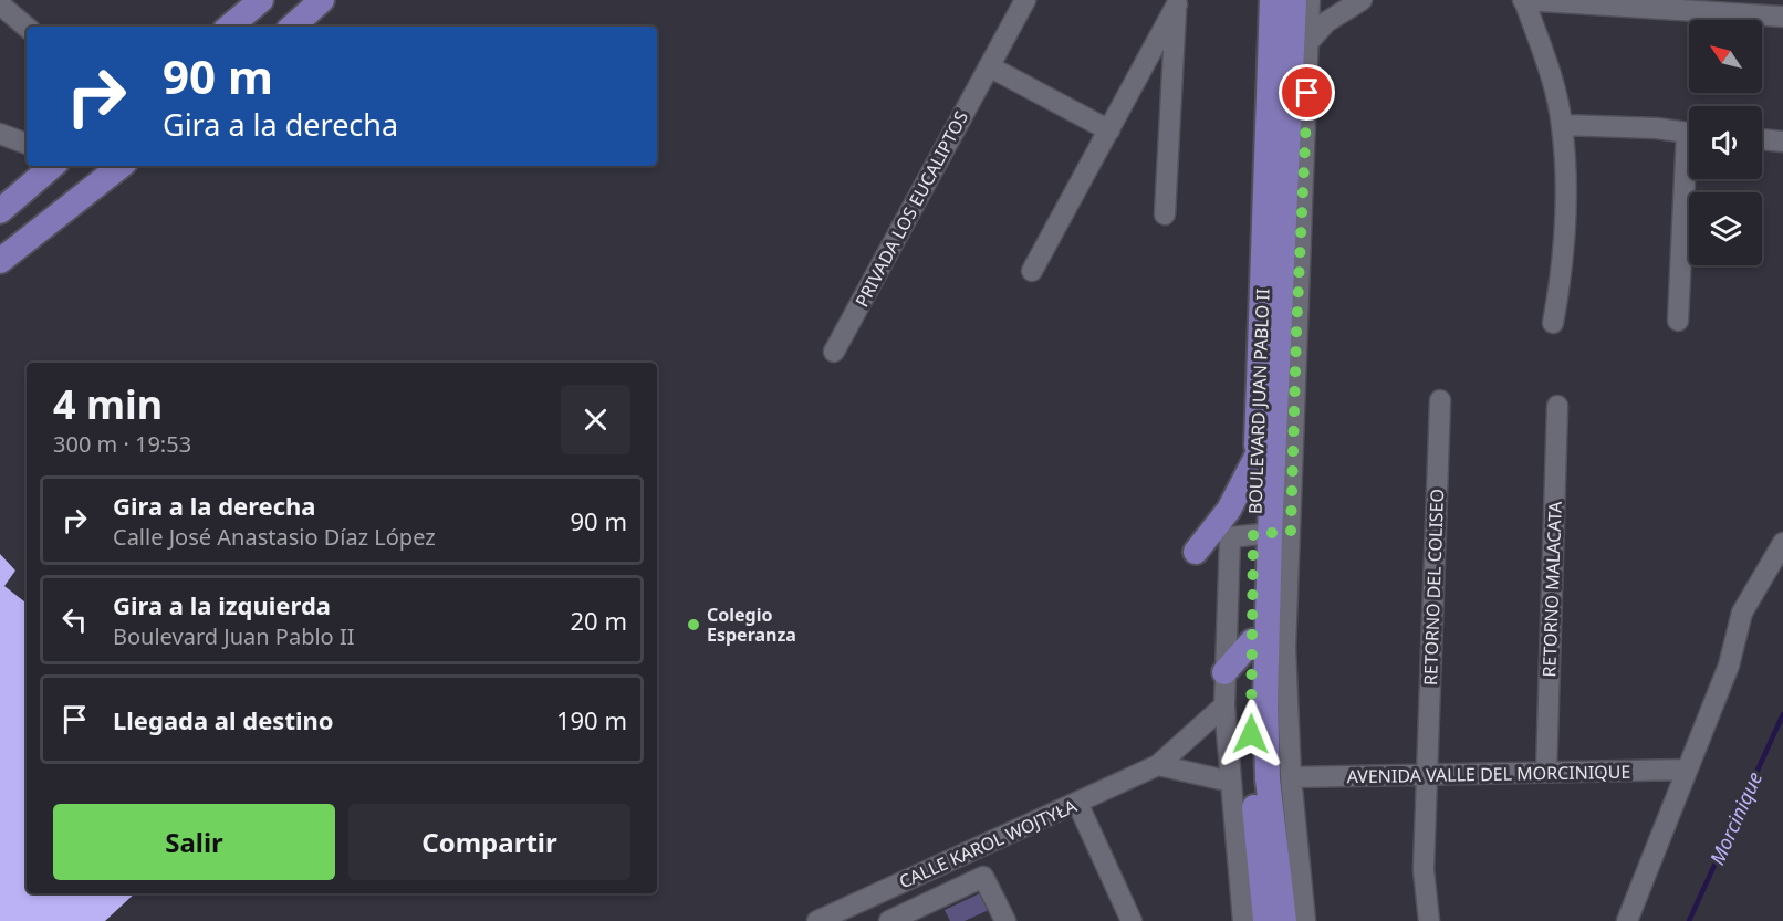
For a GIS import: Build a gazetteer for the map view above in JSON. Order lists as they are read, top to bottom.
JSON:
{
  "streets": {
    "main road": ["BOULEVARD JUAN PABLO II"],
    "street": [
      "PRIVADA LOS EUCALIPTOS",
      "RETORNO DEL COLISEO",
      "RETORNO MALACATA",
      "AVENIDA VALLE DEL MORCINIQUE",
      "CALLE KAROL WOJTYŁA"
    ]
  },
  "crossings": [
    ["BOULEVARD JUAN PABLO II", "AVENIDA VALLE DEL MORCINIQUE"],
    ["RETORNO DEL COLISEO", "AVENIDA VALLE DEL MORCINIQUE"],
    ["RETORNO MALACATA", "AVENIDA VALLE DEL MORCINIQUE"]
  ],
  "water": ["Morcinique"],
  "places": ["Colegio Esperanza"],
  "north": "top left",
  "page": {
    "turn": ["90 m", "Gira a la derecha"],
    "heading": ["4 min", "300 m · 19:53"],
    "list": [
      {
        "name": "Gira a la derecha",
        "note": "Calle José Anastasio Díaz López",
        "value": "90 m"
      },
      {
        "name": "Gira a la izquierda",
        "note": "Boulevard Juan Pablo II",
        "value": "20 m"
      },
      {
        "name": "Llegada al destino",
        "value": "190 m"
      }
    ],
    "buttons": ["Salir", "Compartir"]
  }
}
